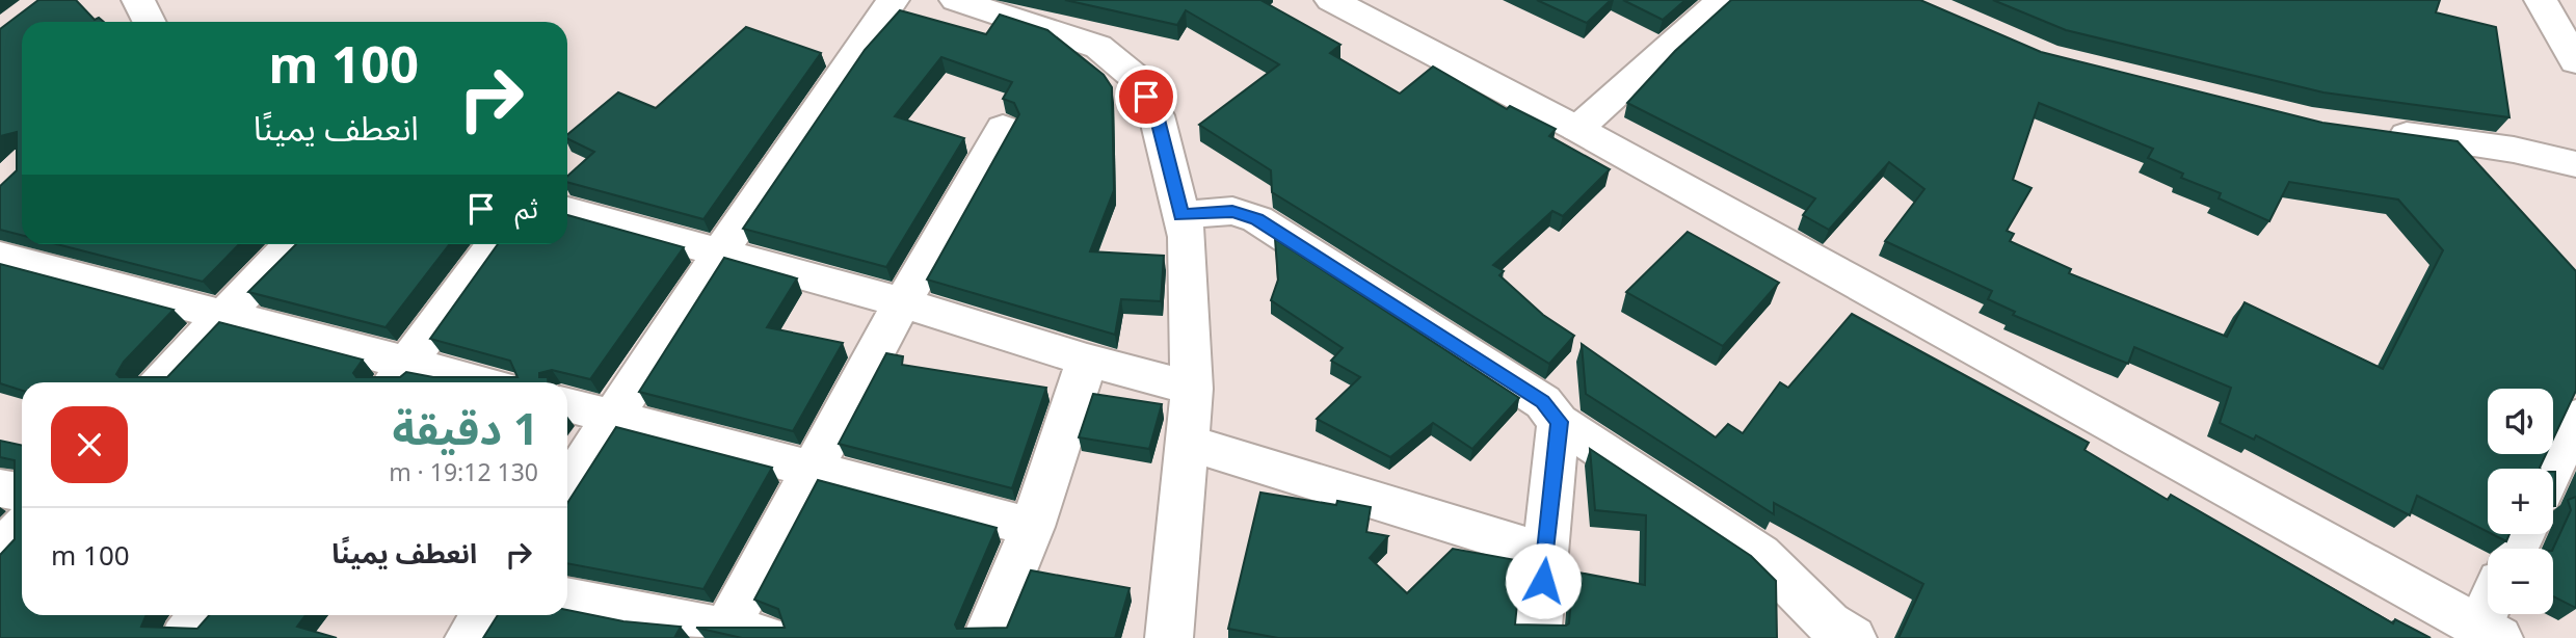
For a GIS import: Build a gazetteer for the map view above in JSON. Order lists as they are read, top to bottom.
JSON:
{
  "page": {
    "turn": ["100 m", "انعطف يمينًا"],
    "then": "ثم",
    "heading": ["1 دقيقة", "130 m · 19:12"],
    "map_buttons": ["+", "−"],
    "list": [
      {
        "name": "انعطف يمينًا",
        "value": "100 m"
      }
    ]
  }
}
